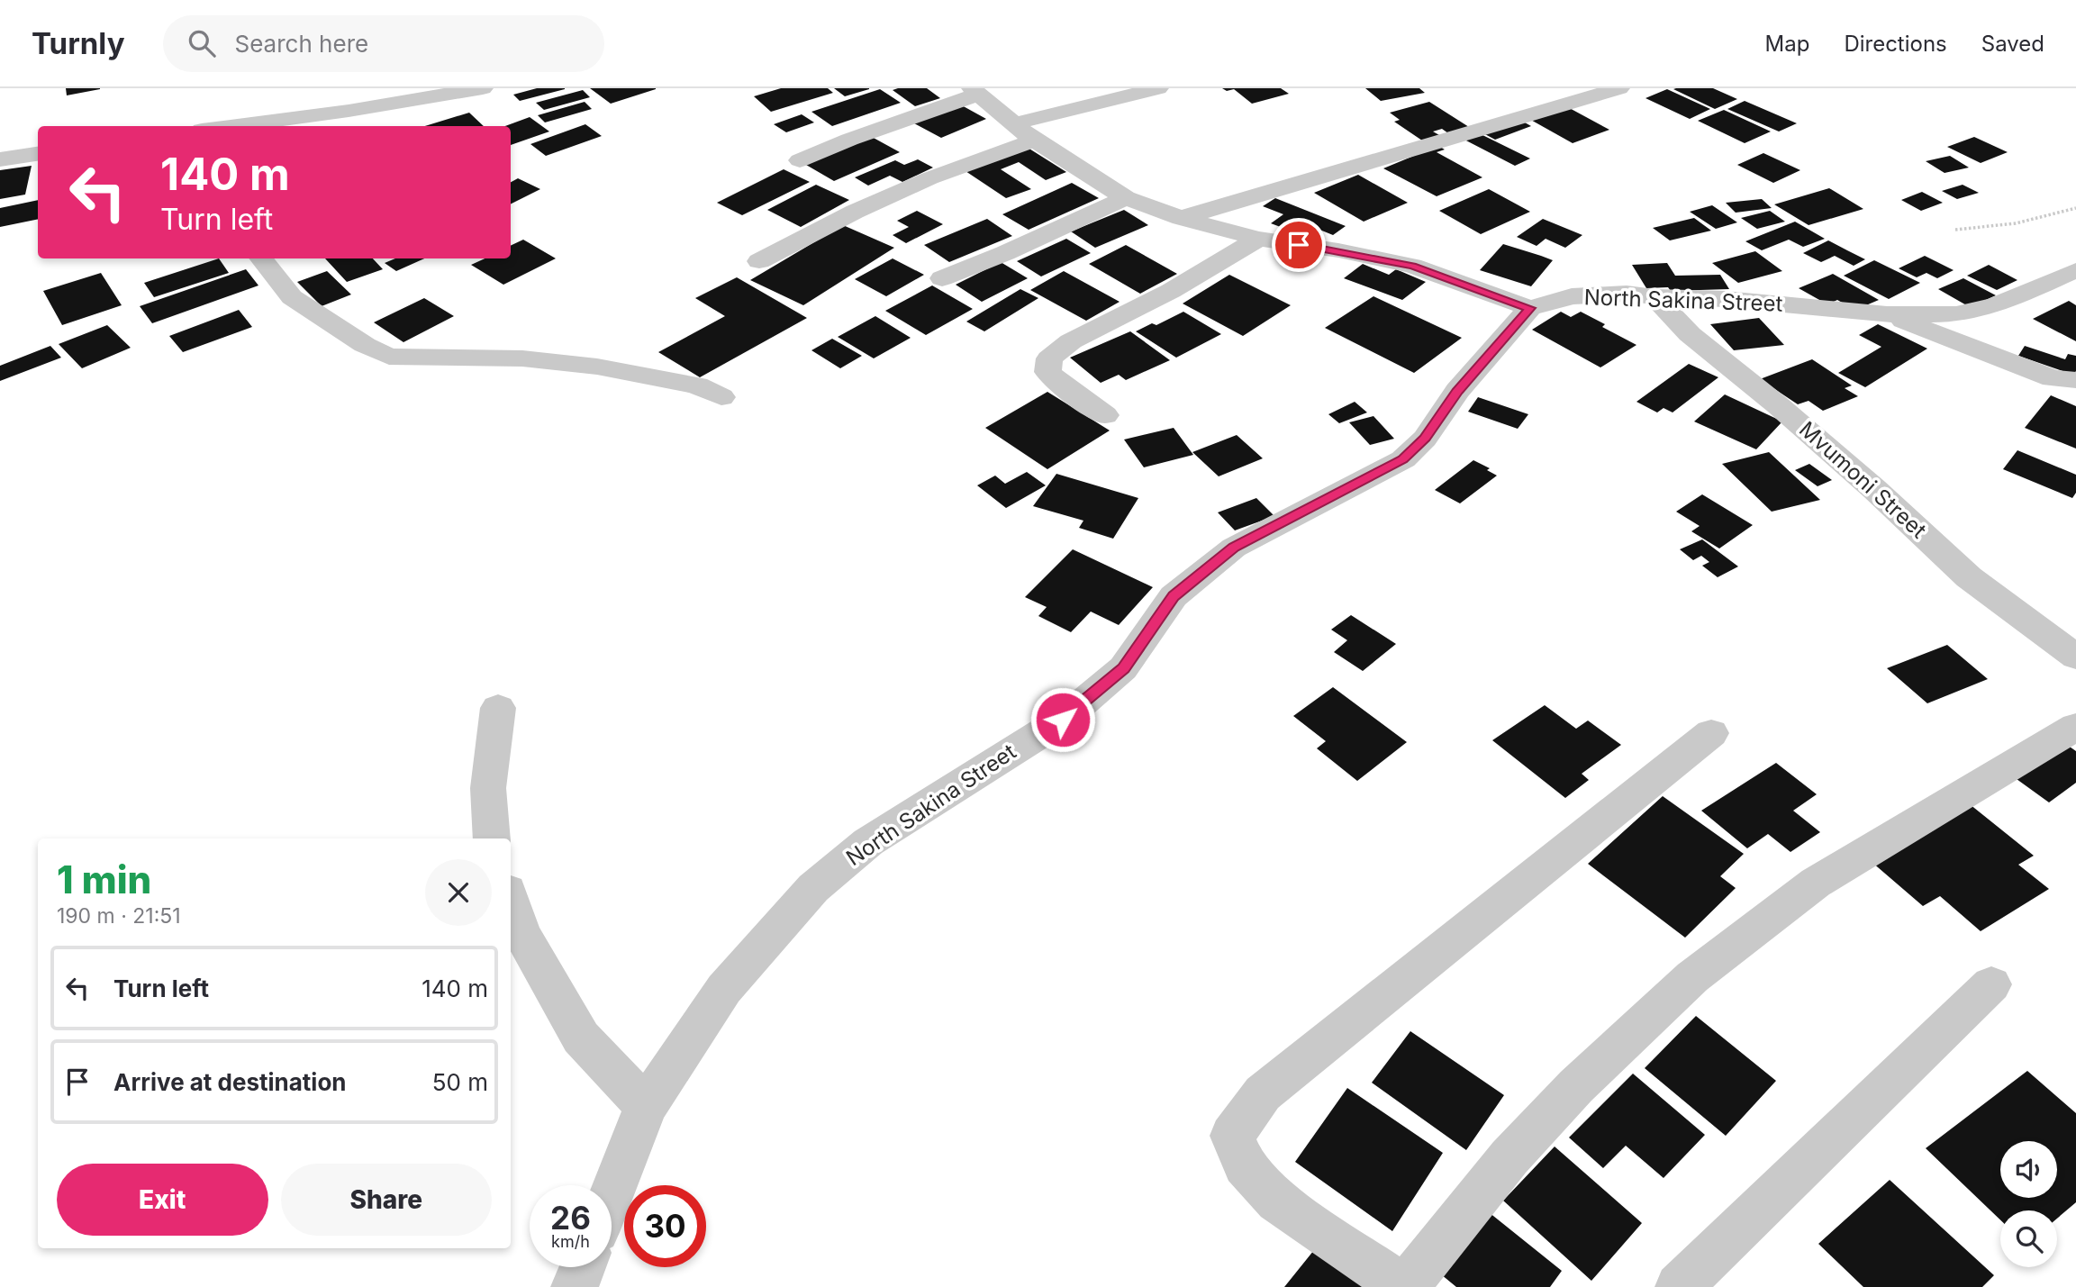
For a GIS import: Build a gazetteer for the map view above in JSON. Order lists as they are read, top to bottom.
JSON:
{
  "streets": {
    "street": ["North Sakina Street", "Mvumoni Street"]
  },
  "crossings": [
    ["North Sakina Street", "Mvumoni Street"]
  ],
  "page": {
    "header": "Turnly",
    "search": "Search here",
    "nav": ["Map", "Directions", "Saved"],
    "turn": ["140 m", "Turn left"],
    "heading": ["1 min", "190 m · 21:51"],
    "list": [
      {
        "name": "Turn left",
        "value": "140 m"
      },
      {
        "name": "Arrive at destination",
        "value": "50 m"
      }
    ],
    "buttons": ["Exit", "Share"],
    "speed": "26 km/h",
    "limit": "30"
  }
}
